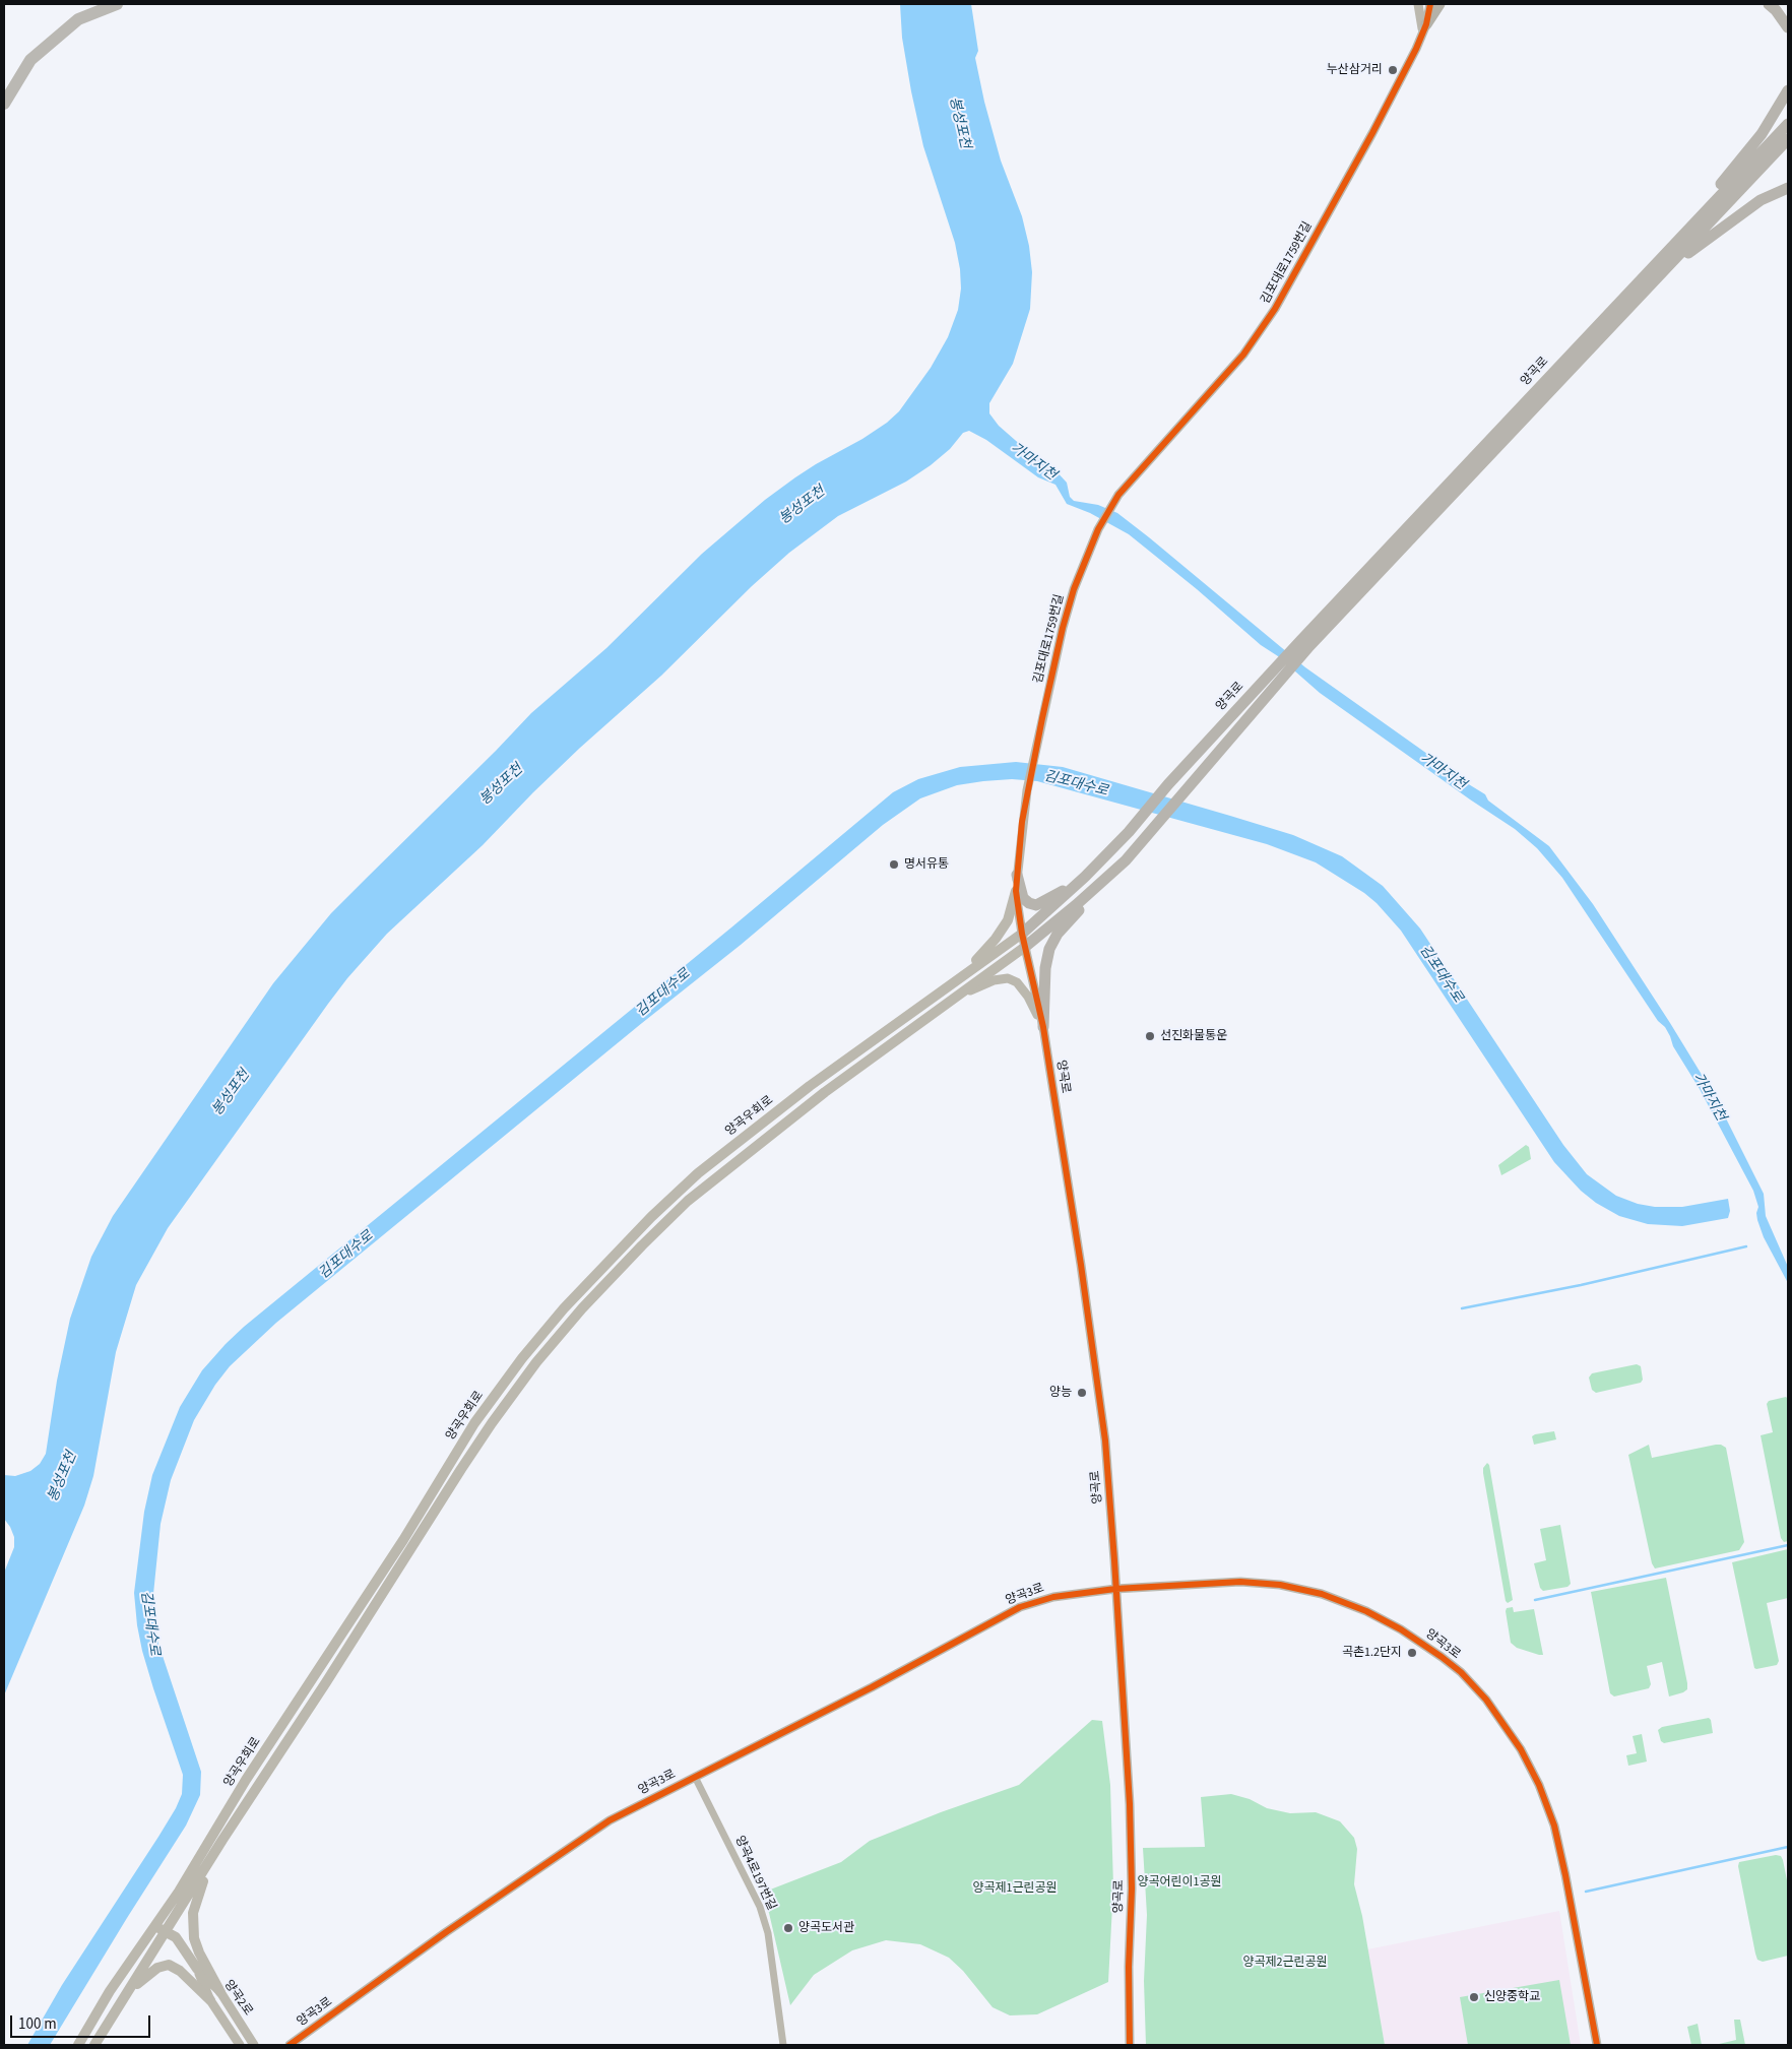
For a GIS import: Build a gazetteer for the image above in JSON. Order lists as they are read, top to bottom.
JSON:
{
  "streets": {
    "highway": ["양곡로"],
    "main road": ["양곡우회로", "양곡2로"],
    "street": ["김포대로1759번길", "양곡3로", "양곡4로197번길"]
  },
  "crossings": [
    ["양곡로", "양곡우회로"],
    ["양곡로", "양곡3로"],
    ["양곡우회로", "양곡2로"],
    ["양곡3로", "양곡4로197번길"]
  ],
  "water": ["봉성포천", "가마지천", "김포대수로"],
  "parks": ["양곡어린이1공원", "양곡제1근린공원", "양곡제2근린공원"],
  "places": [
    "누산삼거리",
    "명서유통",
    "선진화물통운",
    "양능",
    "곡촌1.2단지",
    "양곡도서관",
    "신양중학교"
  ],
  "scale_bar": "100 m"
}
